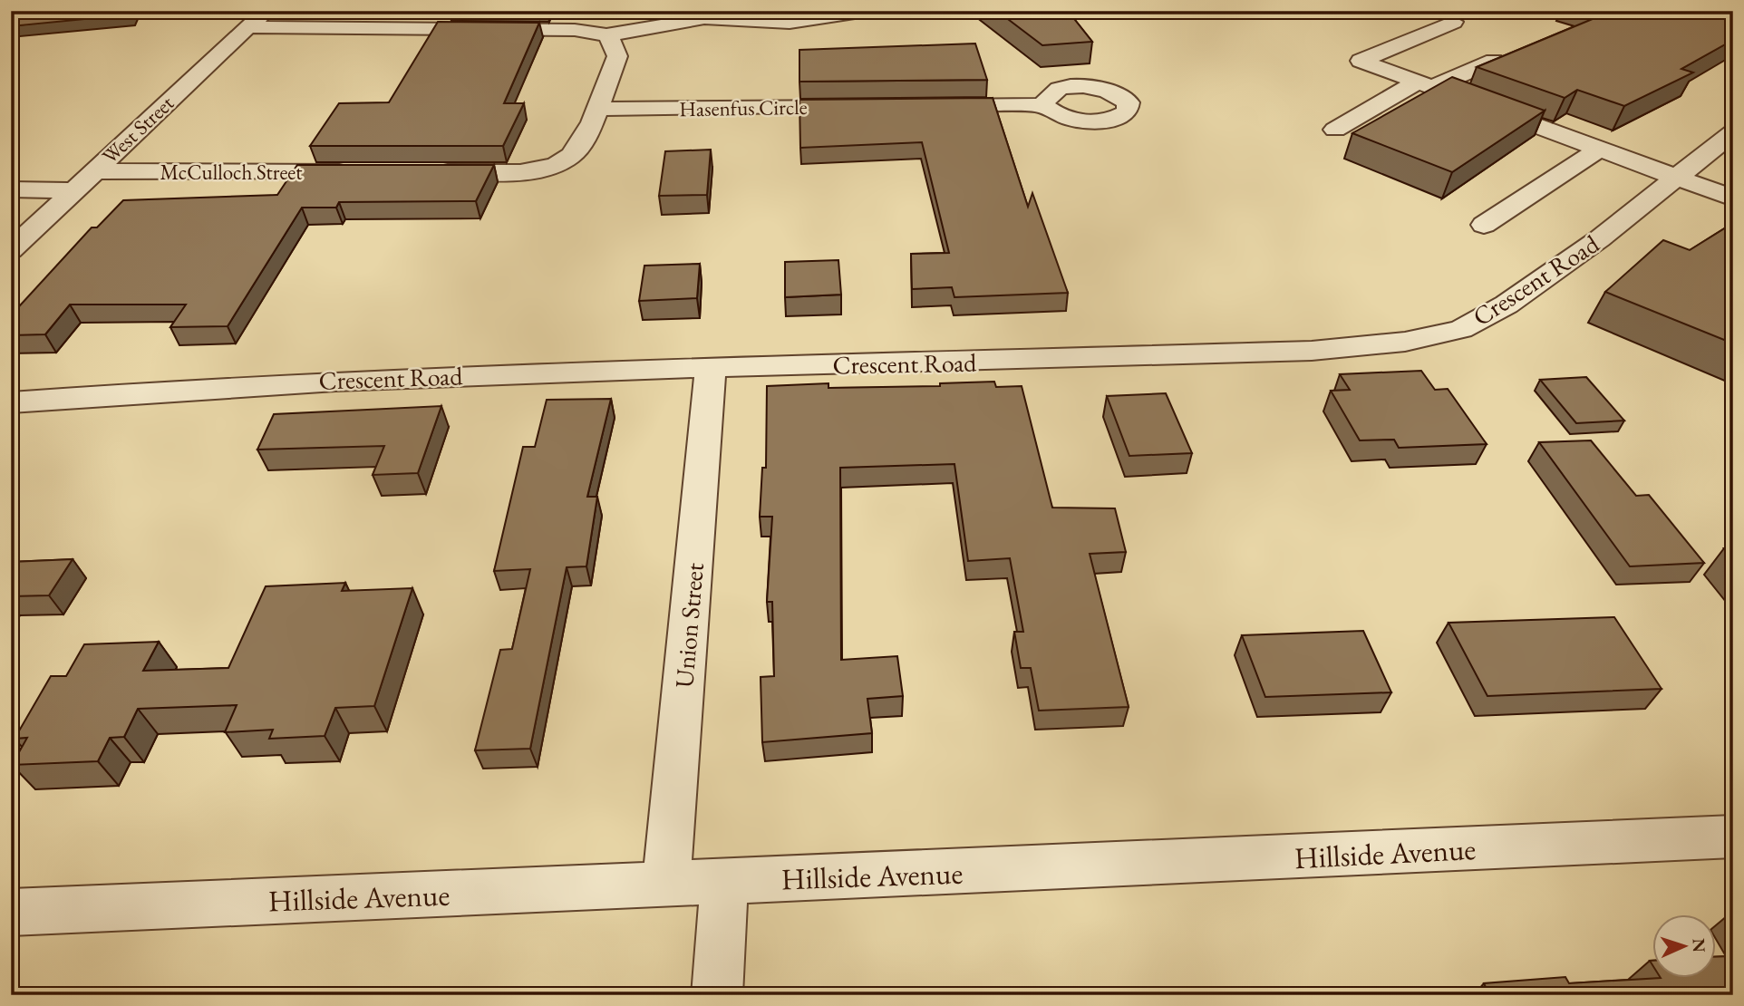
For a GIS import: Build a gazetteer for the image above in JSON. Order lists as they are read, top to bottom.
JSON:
{
  "streets": {
    "street": [
      "Hasenfus Circle",
      "West Street",
      "McCulloch Street",
      "Crescent Road",
      "Union Street",
      "Hillside Avenue"
    ]
  },
  "crossings": [
    ["West Street", "McCulloch Street"],
    ["Crescent Road", "Union Street"],
    ["Union Street", "Hillside Avenue"]
  ],
  "north": "right"
}
